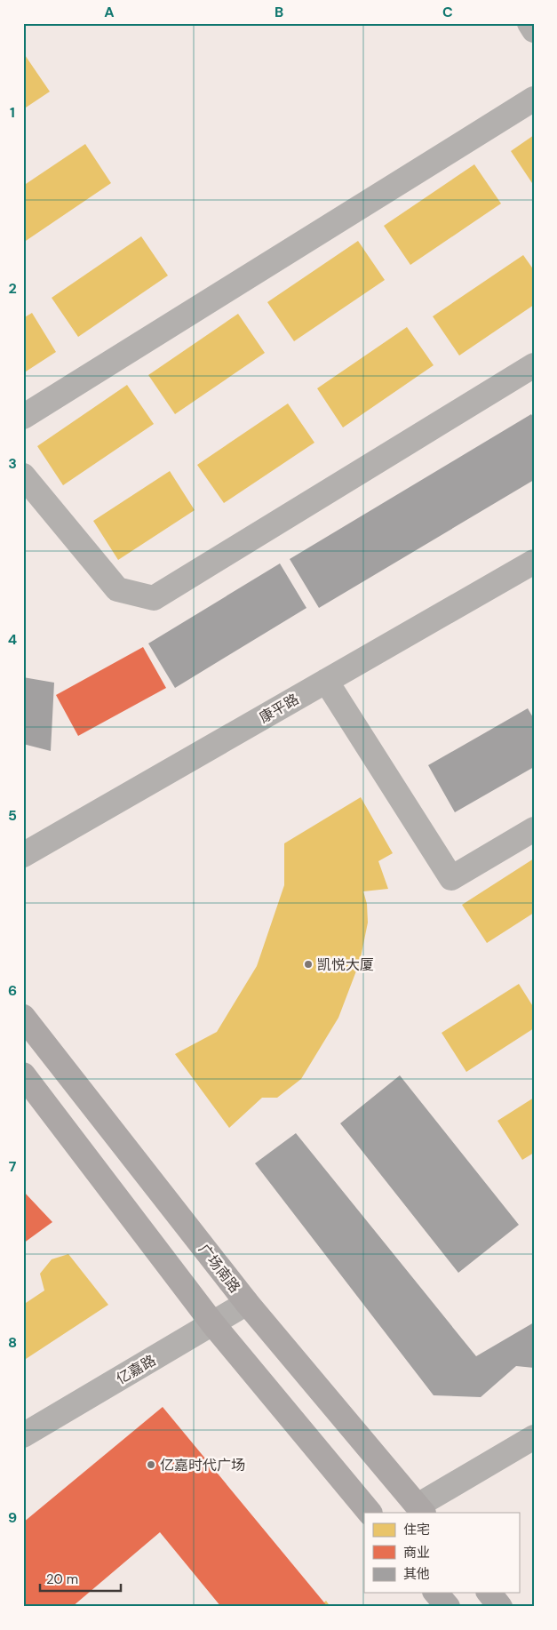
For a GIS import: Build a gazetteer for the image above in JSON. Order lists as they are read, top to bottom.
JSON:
{
  "streets": {
    "main road": ["广场南路"],
    "street": ["康平路", "亿嘉路"]
  },
  "crossings": [
    ["广场南路", "亿嘉路"]
  ],
  "places": ["凯悦大厦", "亿嘉时代广场"],
  "legend": ["住宅", "商业", "其他"],
  "scale_bar": "20 m",
  "grid": {
    "columns": ["A", "B", "C"],
    "rows": [
      "1",
      "2",
      "3",
      "4",
      "5",
      "6",
      "7",
      "8",
      "9"
    ]
  }
}
